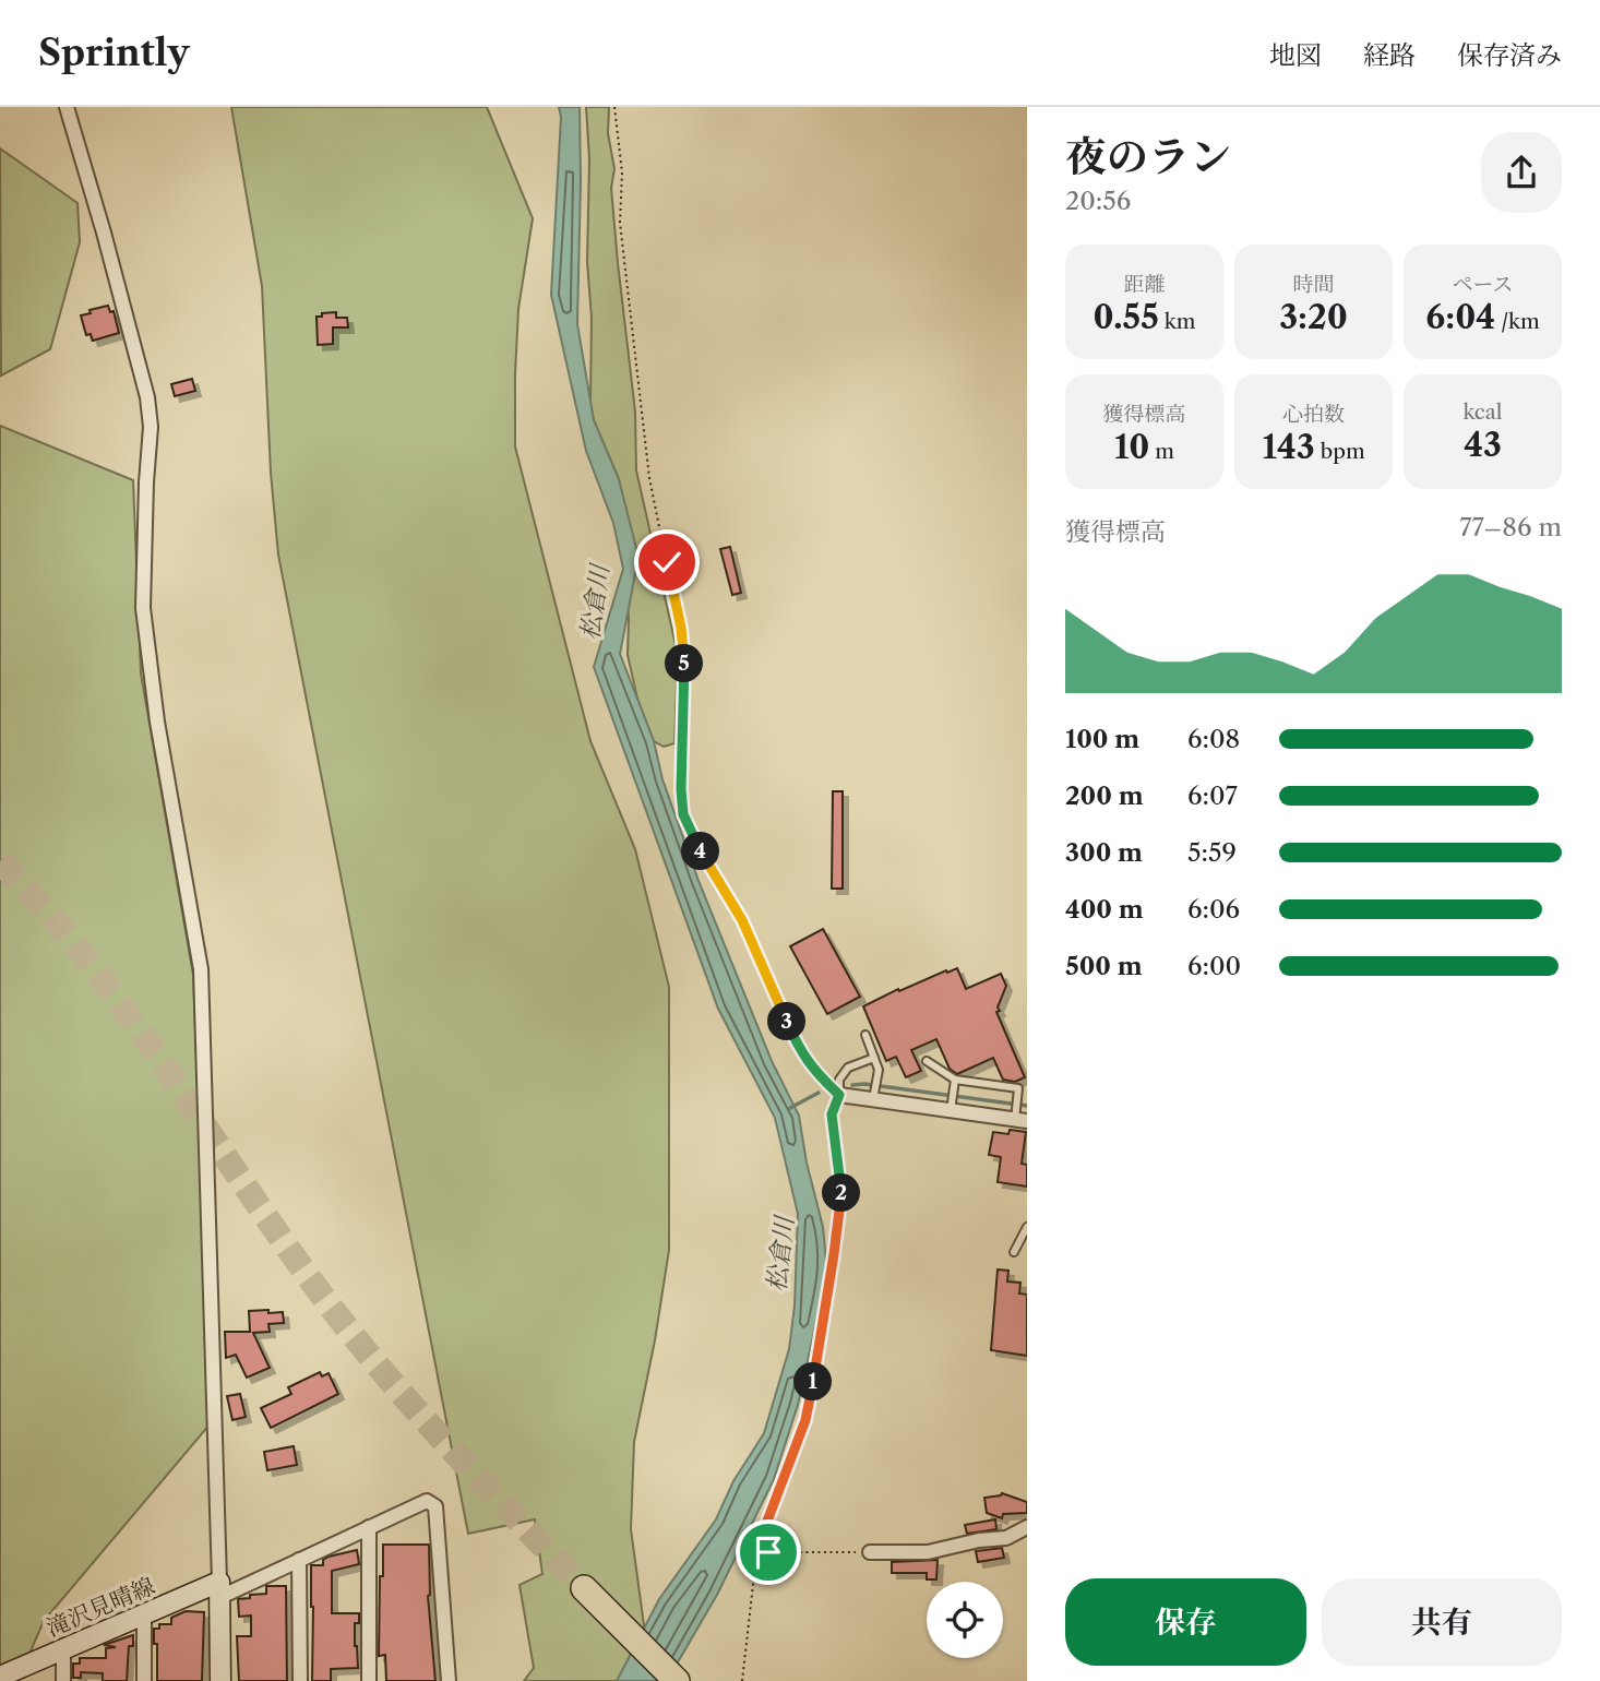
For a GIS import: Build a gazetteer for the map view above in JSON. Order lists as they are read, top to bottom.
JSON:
{
  "streets": {
    "street": ["滝沢見晴線"]
  },
  "water": ["松倉川"],
  "page": {
    "header": "Sprintly",
    "nav": ["地図", "経路", "保存済み"],
    "heading": ["夜のラン", "20:56"],
    "stats": [
      ["距離", "0.55 km"],
      ["時間", "3:20"],
      ["ペース", "6:04 /km"],
      ["獲得標高", "10 m"],
      ["心拍数", "143 bpm"],
      ["kcal", "43"]
    ],
    "chart": ["獲得標高", "77–86 m"],
    "pins": [
      "5",
      "4",
      "3",
      "2",
      "1"
    ],
    "list": [
      {
        "name": "100 m",
        "note": "6:08"
      },
      {
        "name": "200 m",
        "note": "6:07"
      },
      {
        "name": "300 m",
        "note": "5:59"
      },
      {
        "name": "400 m",
        "note": "6:06"
      },
      {
        "name": "500 m",
        "note": "6:00"
      }
    ],
    "buttons": ["保存", "共有"]
  }
}
